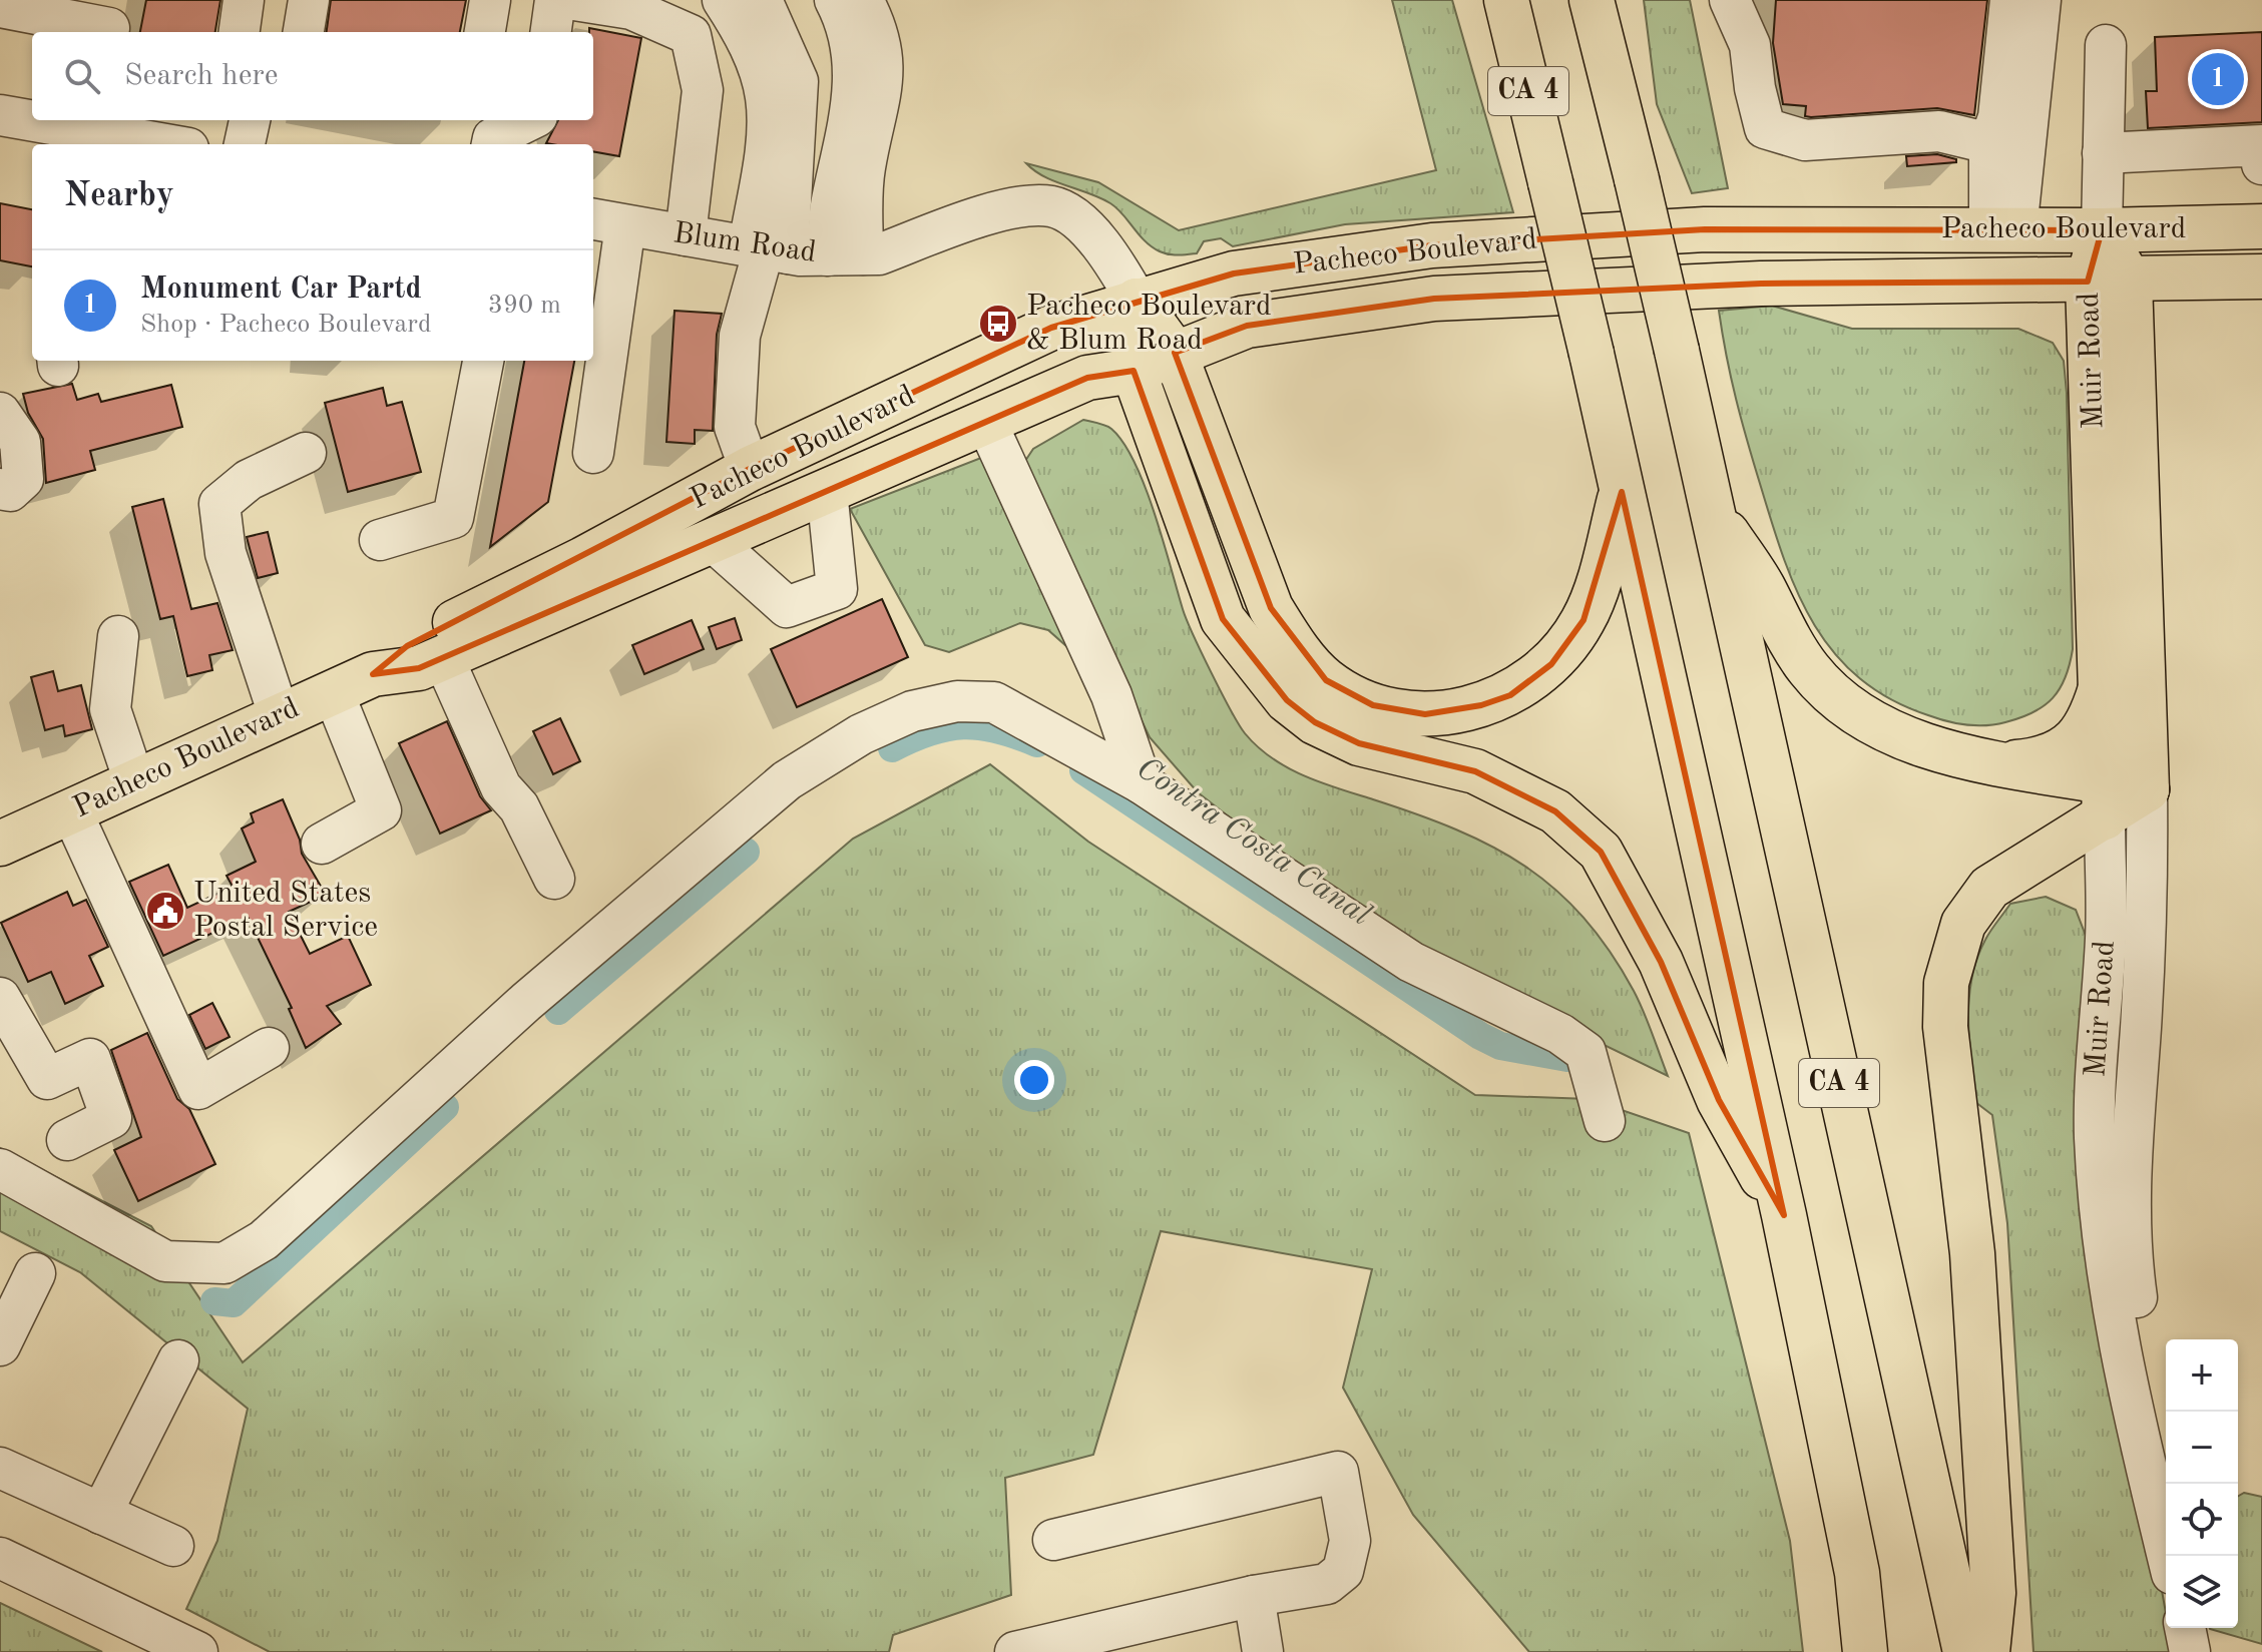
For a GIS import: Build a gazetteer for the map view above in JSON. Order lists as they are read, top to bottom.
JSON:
{
  "streets": {
    "main road": ["CA 4", "Pacheco Boulevard", "Muir Road"],
    "street": ["Blum Road"]
  },
  "crossings": [
    ["Pacheco Boulevard", "Blum Road"],
    ["Pacheco Boulevard", "Muir Road"]
  ],
  "water": ["Contra Costa Canal"],
  "places": {
    "bus stop": ["Pacheco Boulevard & Blum Road"],
    "public building": ["United States Postal Service"]
  },
  "page": {
    "search": "Search here",
    "pins": "1",
    "heading": "Nearby",
    "list": [
      {
        "mark": "1",
        "name": "Monument Car Partd",
        "note": "Shop · Pacheco Boulevard",
        "value": "390 m"
      }
    ],
    "map_buttons": ["+", "−"]
  }
}
